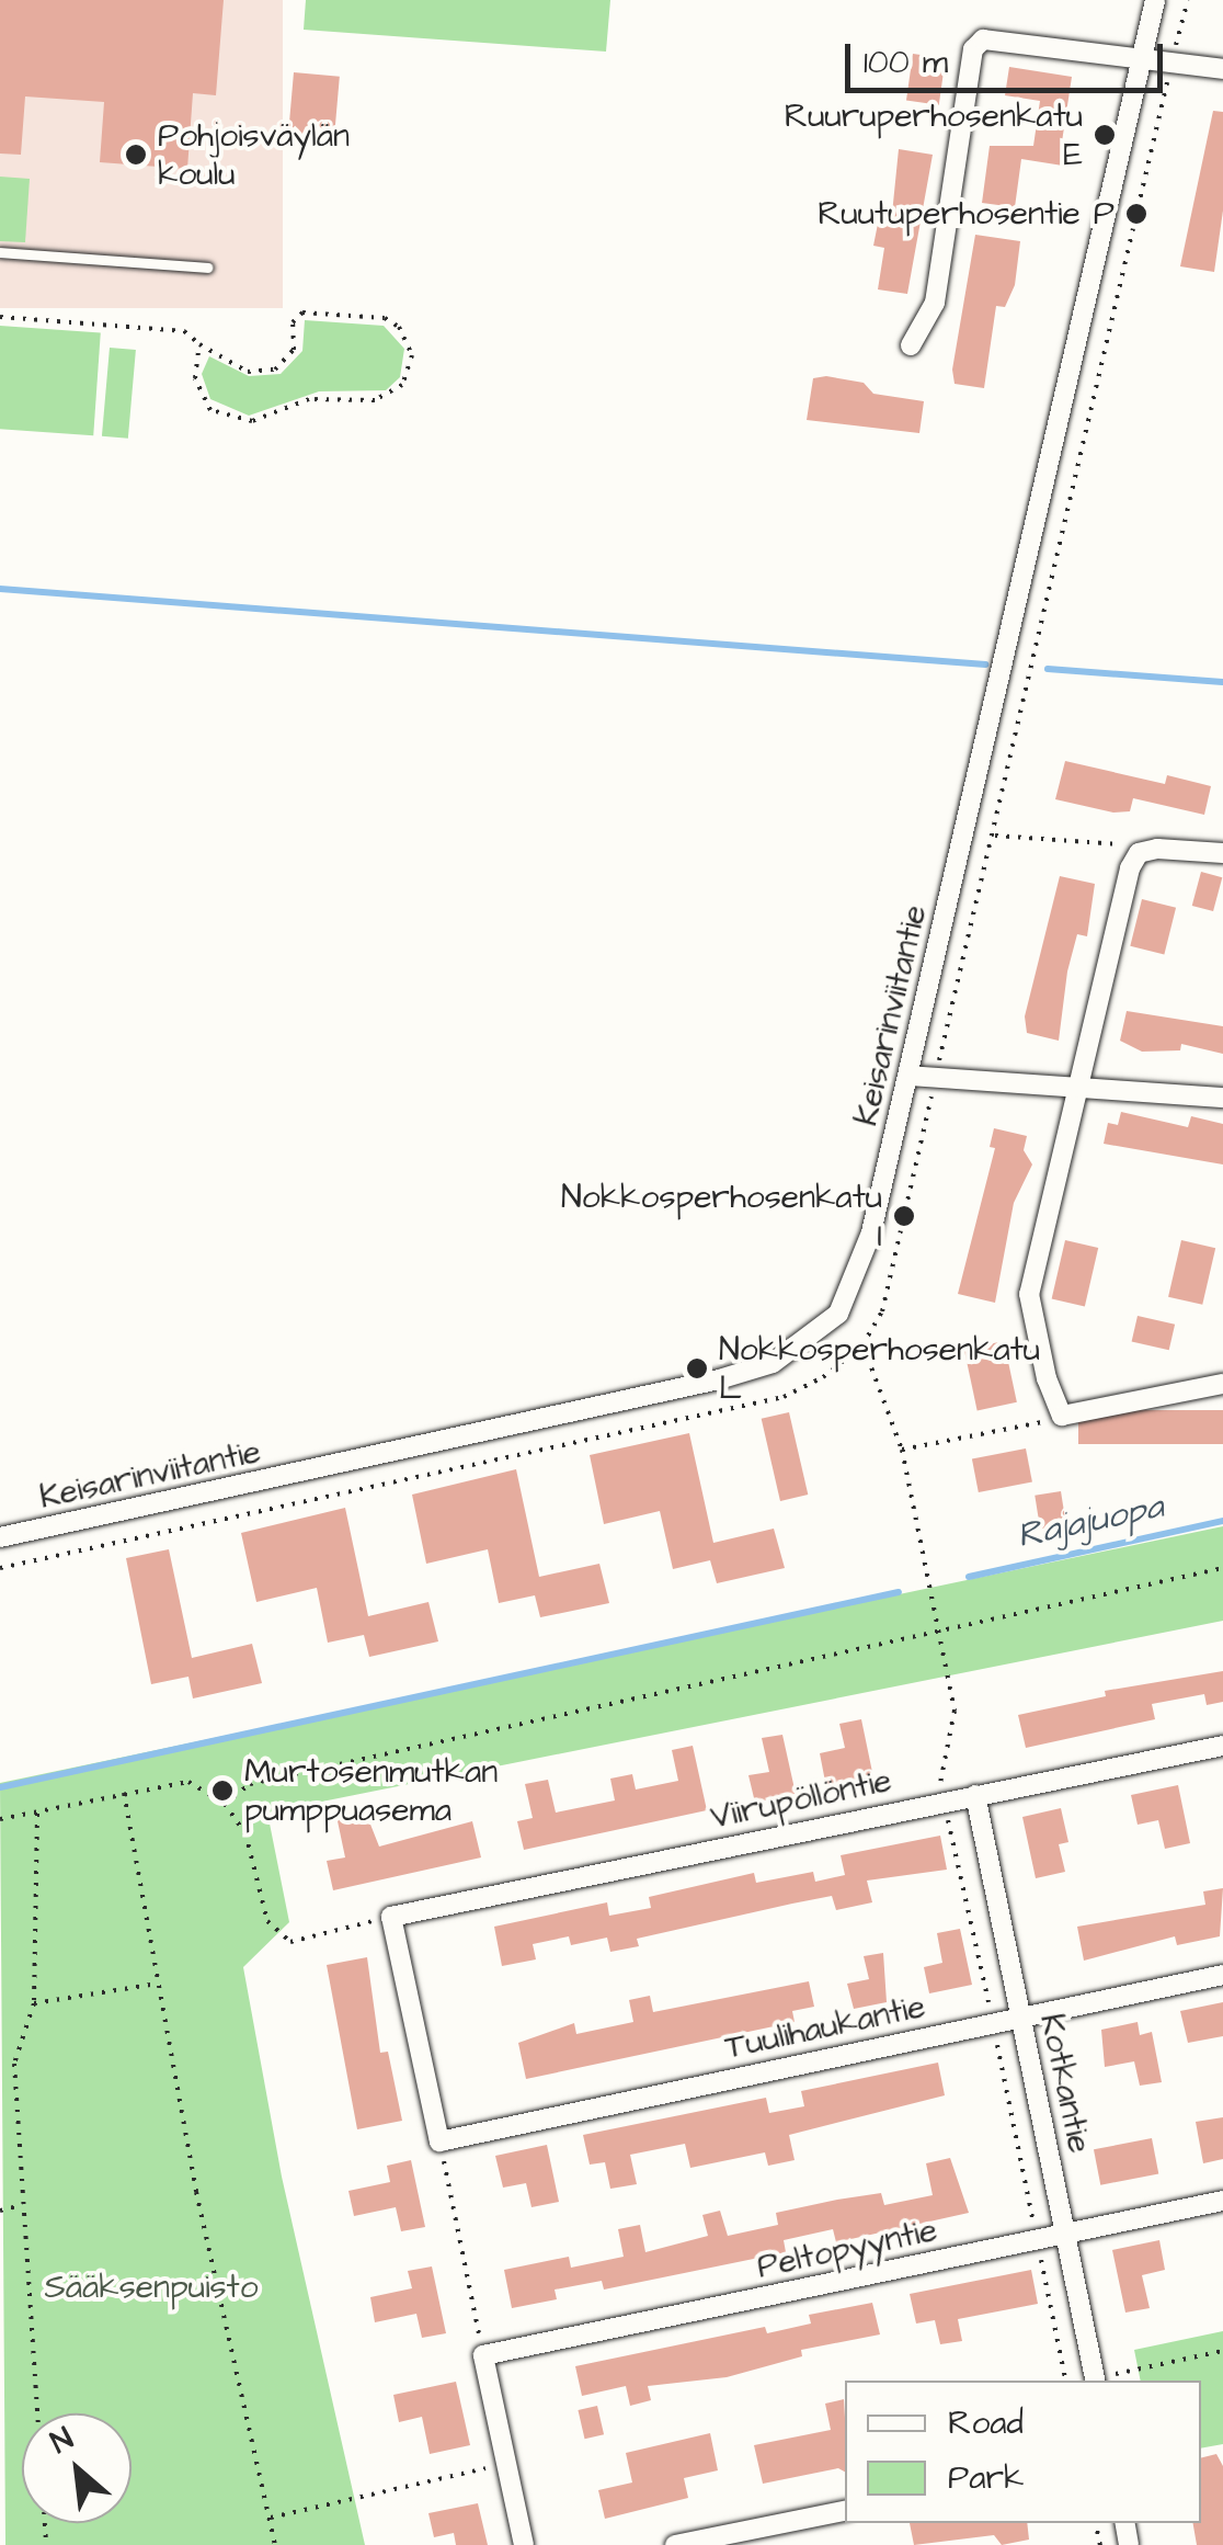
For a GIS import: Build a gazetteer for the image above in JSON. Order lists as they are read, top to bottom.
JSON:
{
  "streets": {
    "street": [
      "Keisarinviitantie",
      "Viirupöllöntie",
      "Tuulihaukantie",
      "Kotkantie",
      "Peltopyyntie"
    ]
  },
  "crossings": [
    ["Viirupöllöntie", "Kotkantie"],
    ["Tuulihaukantie", "Kotkantie"],
    ["Kotkantie", "Peltopyyntie"]
  ],
  "water": ["Rajajuopa"],
  "parks": ["Sääksenpuisto"],
  "places": [
    "Ruuruperhosenkatu E",
    "Pohjoisväylän koulu",
    "Ruutuperhosentie P",
    "Nokkosperhosenkatu I",
    "Nokkosperhosenkatu L",
    "Murtosenmutkan pumppuasema"
  ],
  "legend": ["Road", "Park"],
  "scale_bar": "100 m",
  "north": "top left"
}
